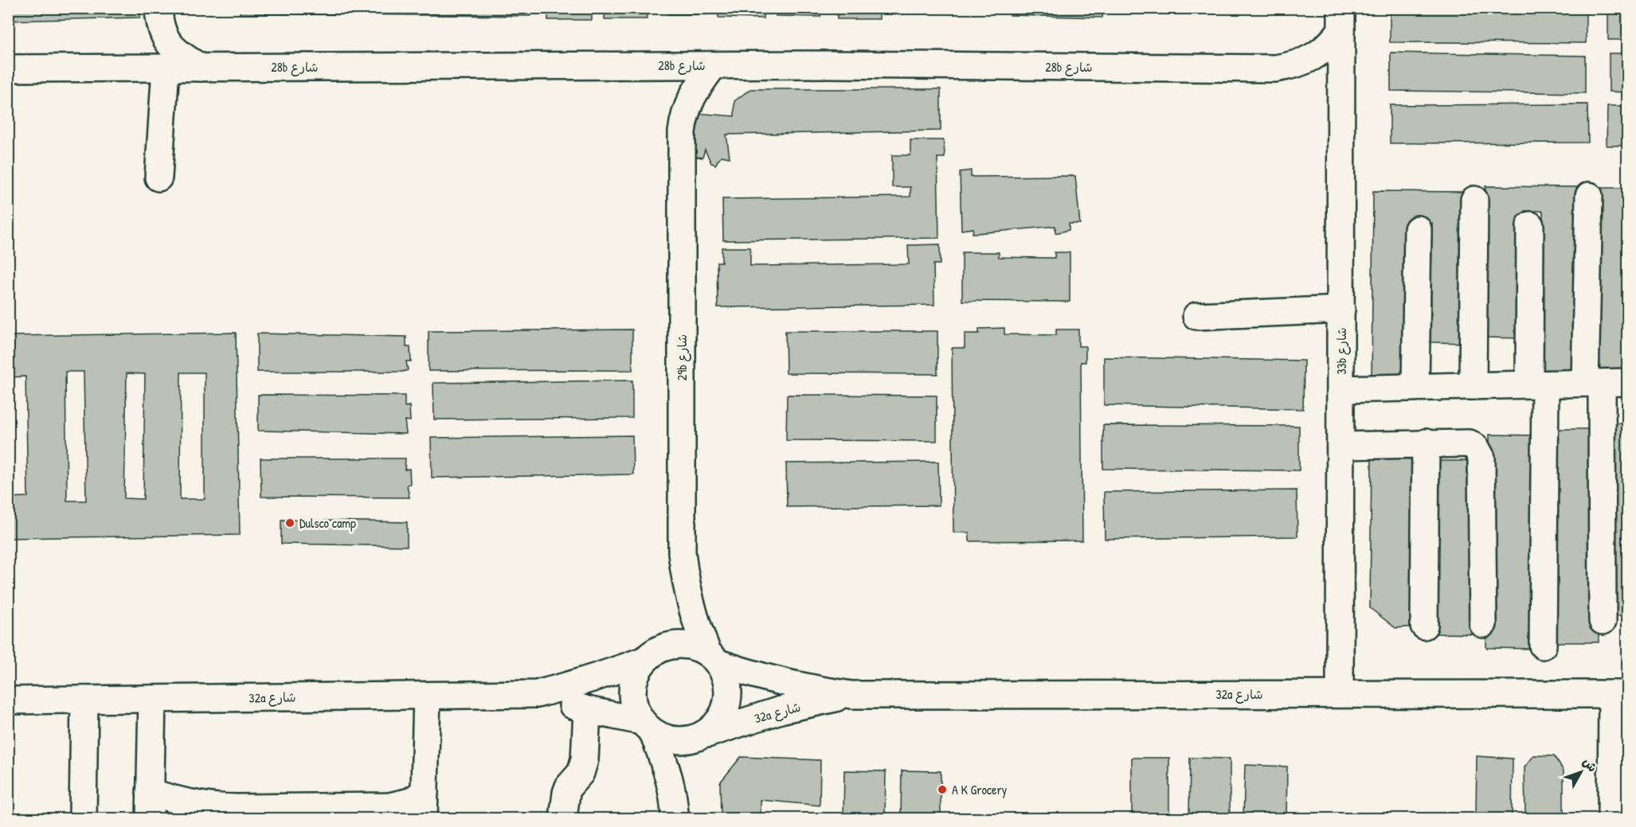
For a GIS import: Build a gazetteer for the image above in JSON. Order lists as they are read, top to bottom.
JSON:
{
  "streets": {
    "street": [
      "28b شارع",
      "33b شارع",
      "29b شارع",
      "32a شارع"
    ]
  },
  "crossings": [
    ["28b شارع", "33b شارع"],
    ["28b شارع", "29b شارع"],
    ["33b شارع", "32a شارع"],
    ["29b شارع", "32a شارع"]
  ],
  "places": ["Dulsco camp", "A K Grocery"],
  "north": "top right"
}
